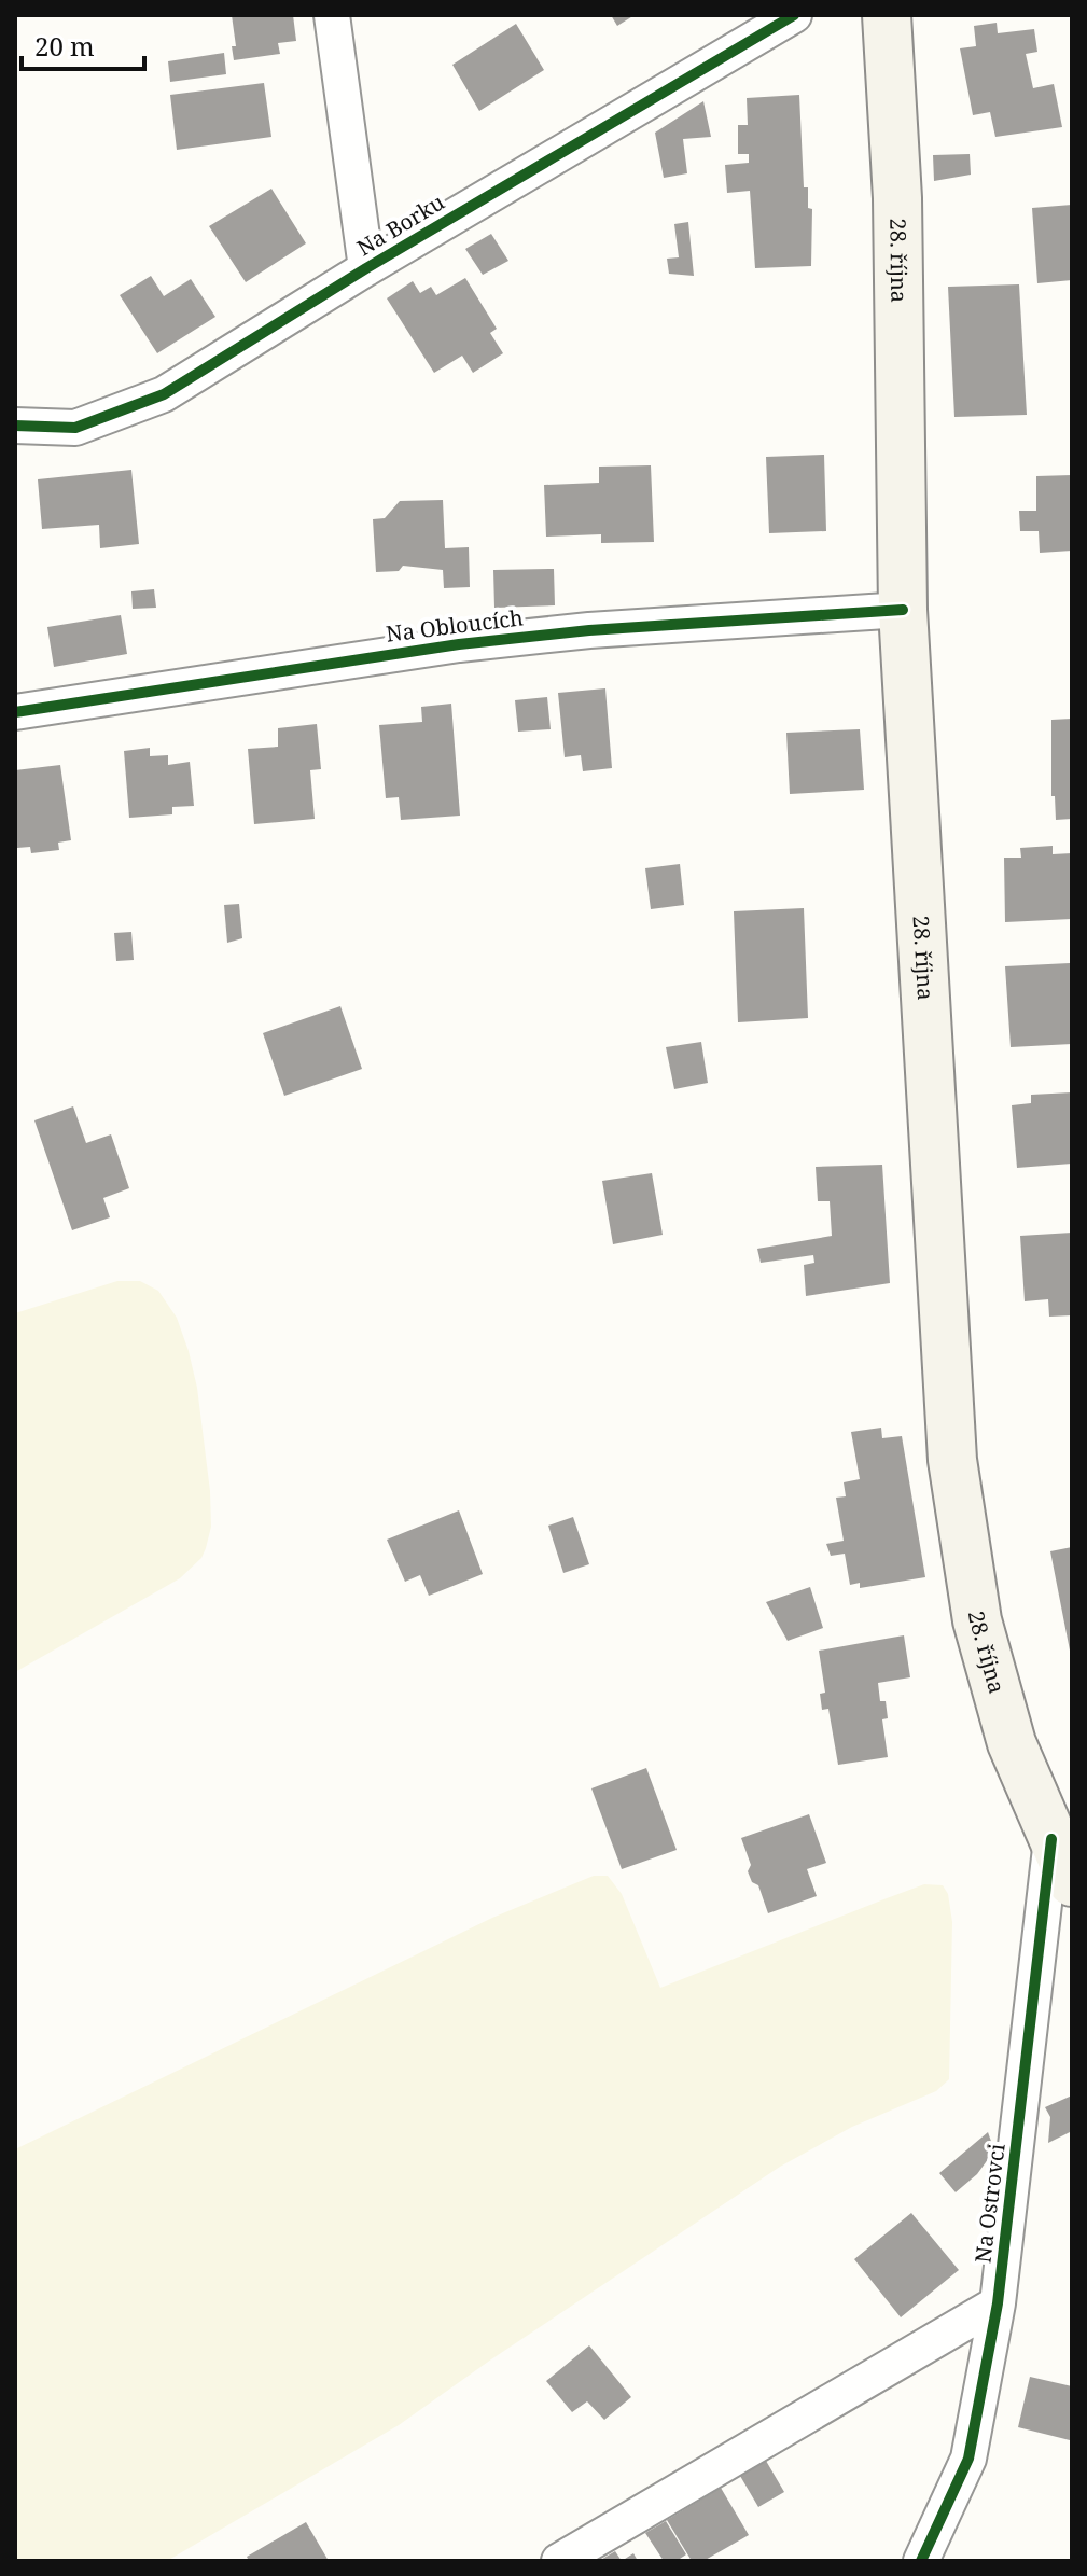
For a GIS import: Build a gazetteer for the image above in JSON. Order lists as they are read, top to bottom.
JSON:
{
  "streets": {
    "main road": ["28. října"],
    "street": ["Na Borku", "Na Obloucích", "Na Ostrovci"]
  },
  "crossings": [
    ["28. října", "Na Obloucích"],
    ["28. října", "Na Ostrovci"]
  ],
  "scale_bar": "20 m"
}
